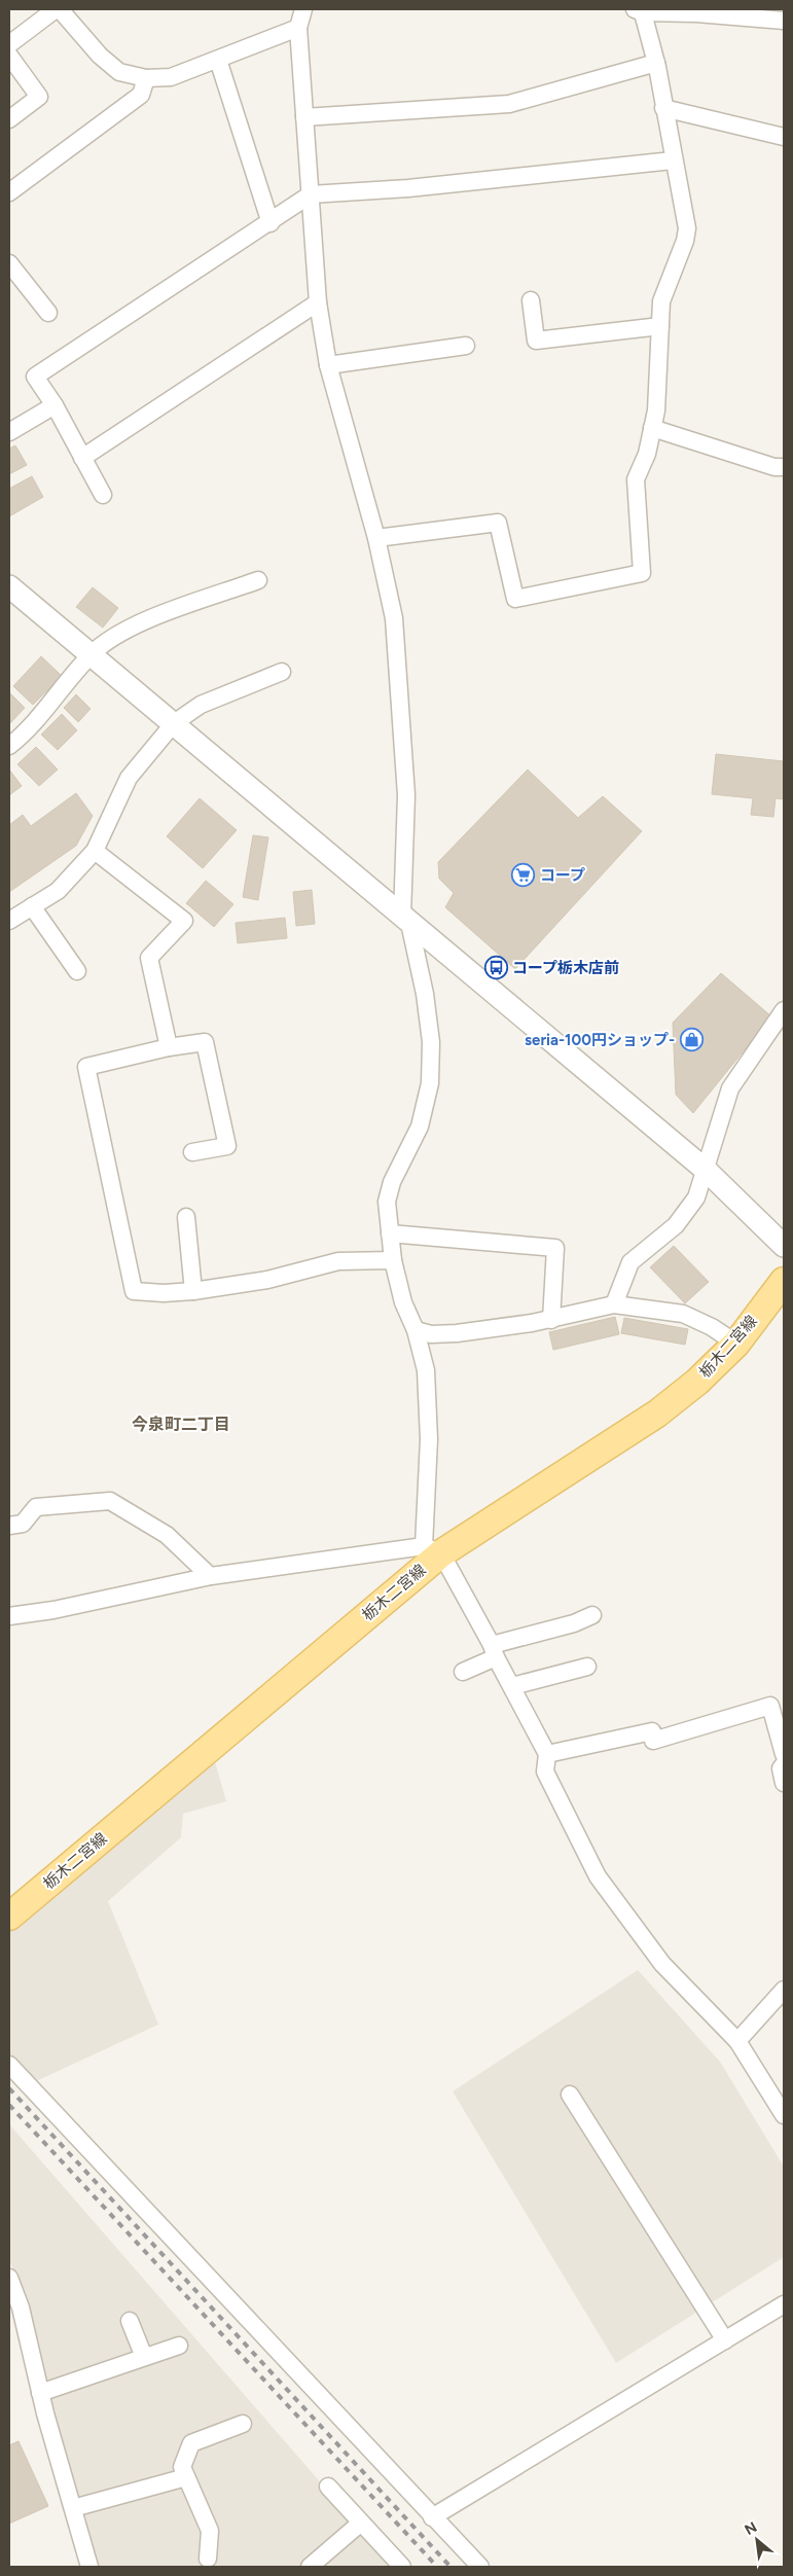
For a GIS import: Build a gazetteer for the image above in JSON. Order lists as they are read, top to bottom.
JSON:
{
  "streets": {
    "main road": ["栃木二宮線"]
  },
  "districts": ["今泉町二丁目"],
  "places": {
    "supermarket": ["コープ"],
    "bus stop": ["コープ栃木店前"],
    "shop": ["seria-100円ショップ-"]
  },
  "north": "top left"
}
